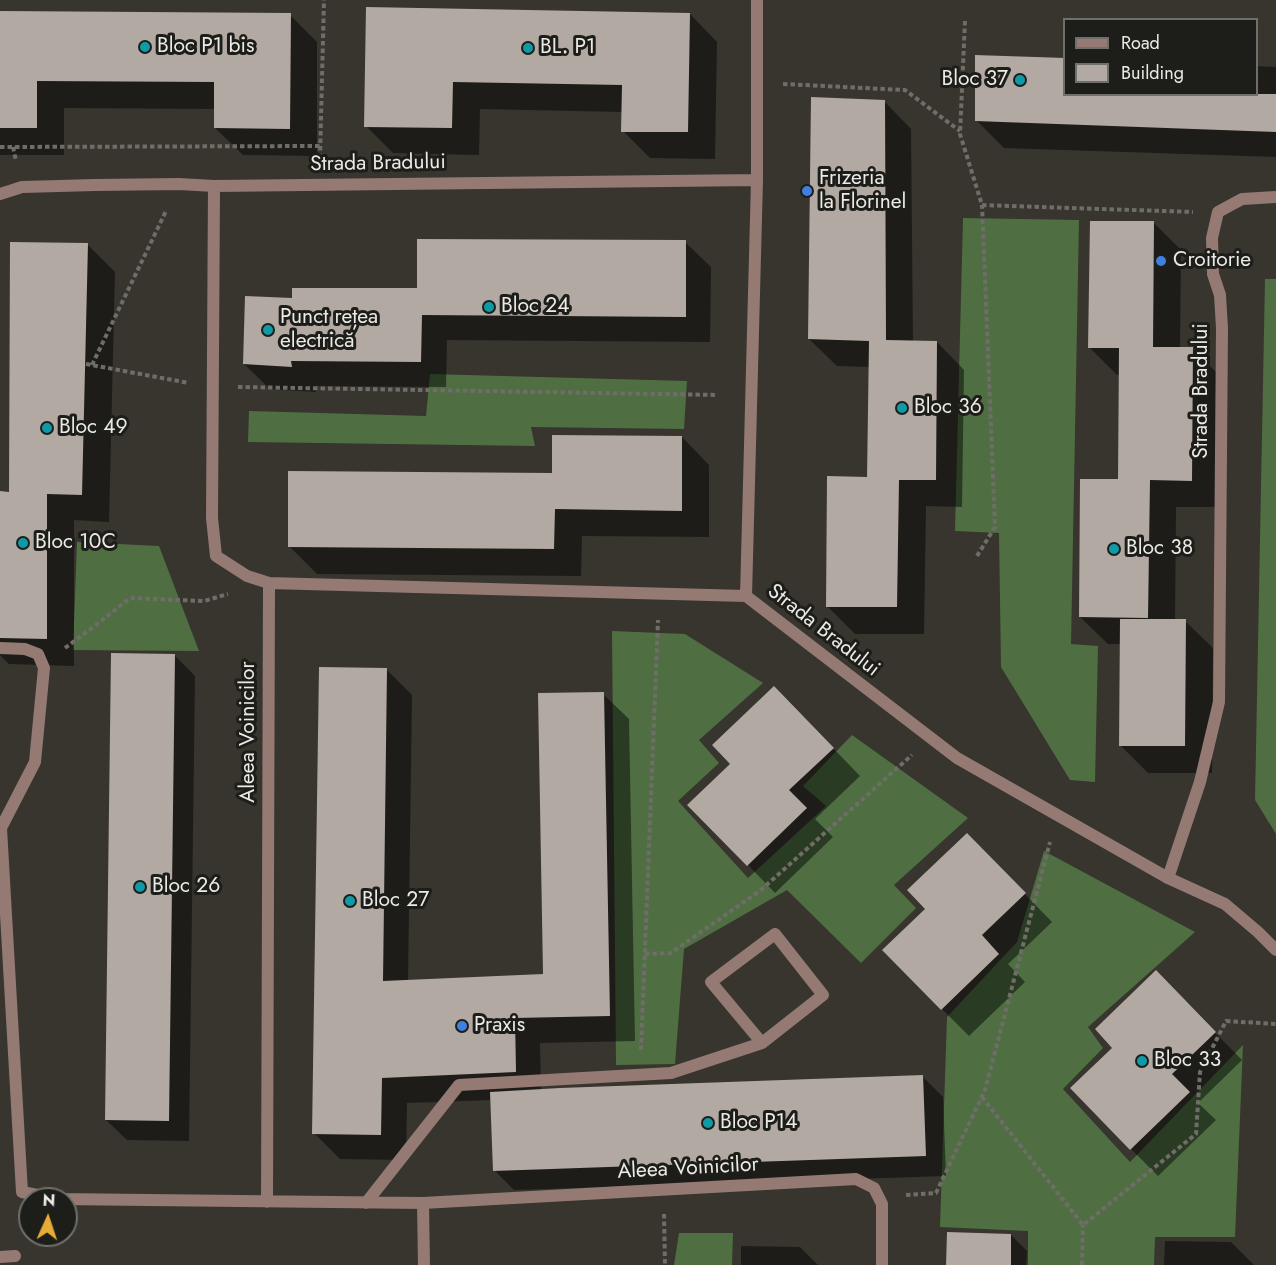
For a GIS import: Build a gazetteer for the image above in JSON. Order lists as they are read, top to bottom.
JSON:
{
  "streets": {
    "street": ["Strada Bradului", "Aleea Voinicilor"]
  },
  "places": [
    "Bloc P1 bis",
    "BL. P1",
    "Bloc 37",
    "Frizeria la Florinel",
    "Croitorie",
    "Bloc 24",
    "Punct rețea electrică",
    "Bloc 36",
    "Bloc 49",
    "Bloc 10C",
    "Bloc 38",
    "Bloc 26",
    "Bloc 27",
    "Praxis",
    "Bloc 33",
    "Bloc P14"
  ],
  "legend": ["Road", "Building"],
  "north": "top"
}
